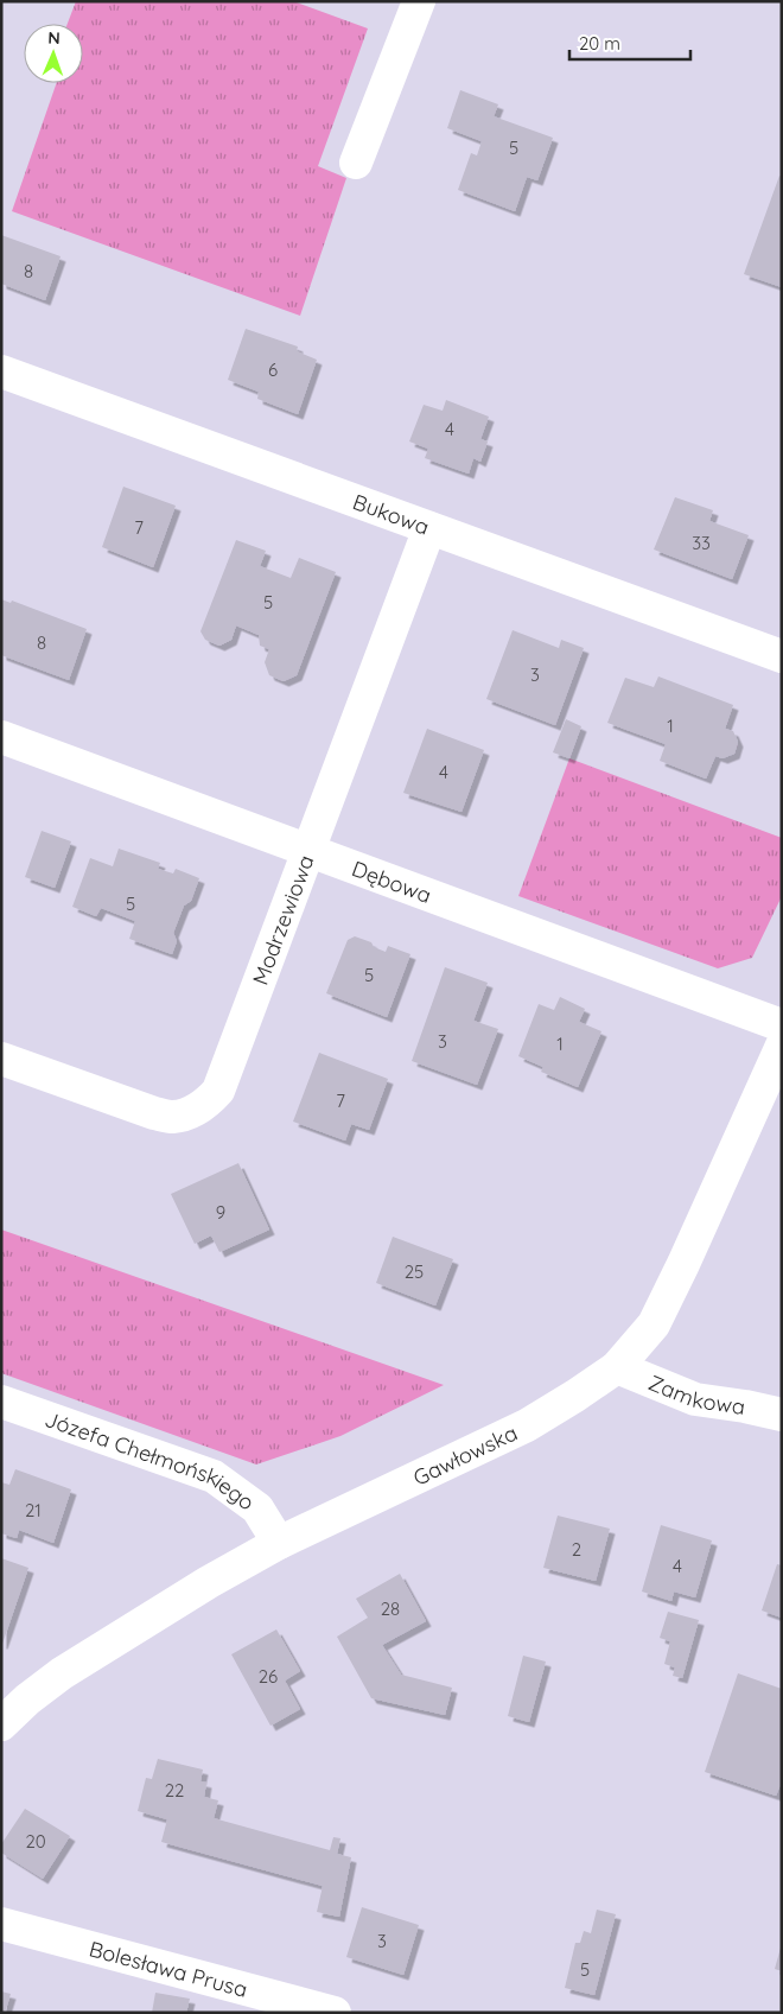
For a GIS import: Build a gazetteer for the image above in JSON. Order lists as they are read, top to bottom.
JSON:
{
  "streets": {
    "street": [
      "Bukowa",
      "Dębowa",
      "Modrzewiowa",
      "Zamkowa",
      "Gawłowska",
      "Józefa Chełmońskiego",
      "Bolesława Prusa"
    ]
  },
  "crossings": [
    ["Bukowa", "Modrzewiowa"],
    ["Dębowa", "Modrzewiowa"],
    ["Zamkowa", "Gawłowska"],
    ["Gawłowska", "Józefa Chełmońskiego"]
  ],
  "house_numbers": [
    "5",
    "8",
    "6",
    "4",
    "7",
    "33",
    "5",
    "8",
    "3",
    "1",
    "4",
    "5",
    "5",
    "3",
    "1",
    "7",
    "9",
    "25",
    "21",
    "2",
    "4",
    "28",
    "26",
    "22",
    "20",
    "3",
    "5"
  ],
  "scale_bar": "20 m",
  "north": "top"
}
